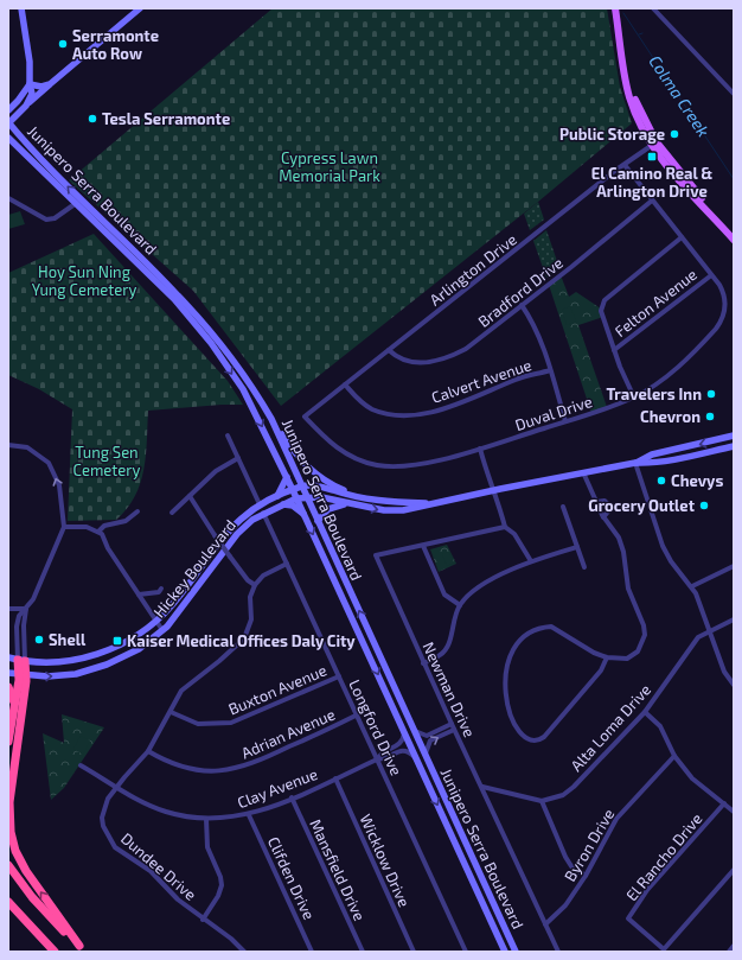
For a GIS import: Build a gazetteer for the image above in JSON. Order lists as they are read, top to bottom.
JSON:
{
  "streets": {
    "main road": ["Junipero Serra Boulevard", "Hickey Boulevard"],
    "street": [
      "Arlington Drive",
      "Bradford Drive",
      "Felton Avenue",
      "Calvert Avenue",
      "Duval Drive",
      "Buxton Avenue",
      "Newman Drive",
      "Longford Drive",
      "Alta Loma Drive",
      "Adrian Avenue",
      "Clay Avenue",
      "Byron Drive",
      "El Rancho Drive",
      "Wicklow Drive",
      "Dundee Drive",
      "Mansfield Drive",
      "Clifden Drive"
    ]
  },
  "crossings": [
    ["Junipero Serra Boulevard", "Hickey Boulevard"],
    ["Junipero Serra Boulevard", "Clay Avenue"],
    ["Arlington Drive", "Bradford Drive"],
    ["Arlington Drive", "Calvert Avenue"],
    ["Arlington Drive", "Duval Drive"],
    ["Bradford Drive", "Duval Drive"],
    ["Felton Avenue", "Duval Drive"],
    ["Hickey Boulevard", "Longford Drive"],
    ["Buxton Avenue", "Longford Drive"],
    ["Buxton Avenue", "Dundee Drive"],
    ["Newman Drive", "Byron Drive"],
    ["Longford Drive", "Adrian Avenue"],
    ["Longford Drive", "Clay Avenue"],
    ["Adrian Avenue", "Dundee Drive"],
    ["Clay Avenue", "Wicklow Drive"],
    ["Clay Avenue", "Dundee Drive"],
    ["Clay Avenue", "Mansfield Drive"],
    ["Clay Avenue", "Clifden Drive"]
  ],
  "water": ["Colma Creek"],
  "parks": ["Cypress Lawn Memorial Park", "Hoy Sun Ning Yung Cemetery", "Tung Sen Cemetery"],
  "places": {
    "other": [
      "Serramonte Auto Row",
      "Tesla Serramonte",
      "Public Storage",
      "Travelers Inn",
      "Chevron",
      "Chevys",
      "Grocery Outlet",
      "Shell"
    ],
    "transit": ["El Camino Real & Arlington Drive", "Kaiser Medical Offices Daly City"]
  }
}
